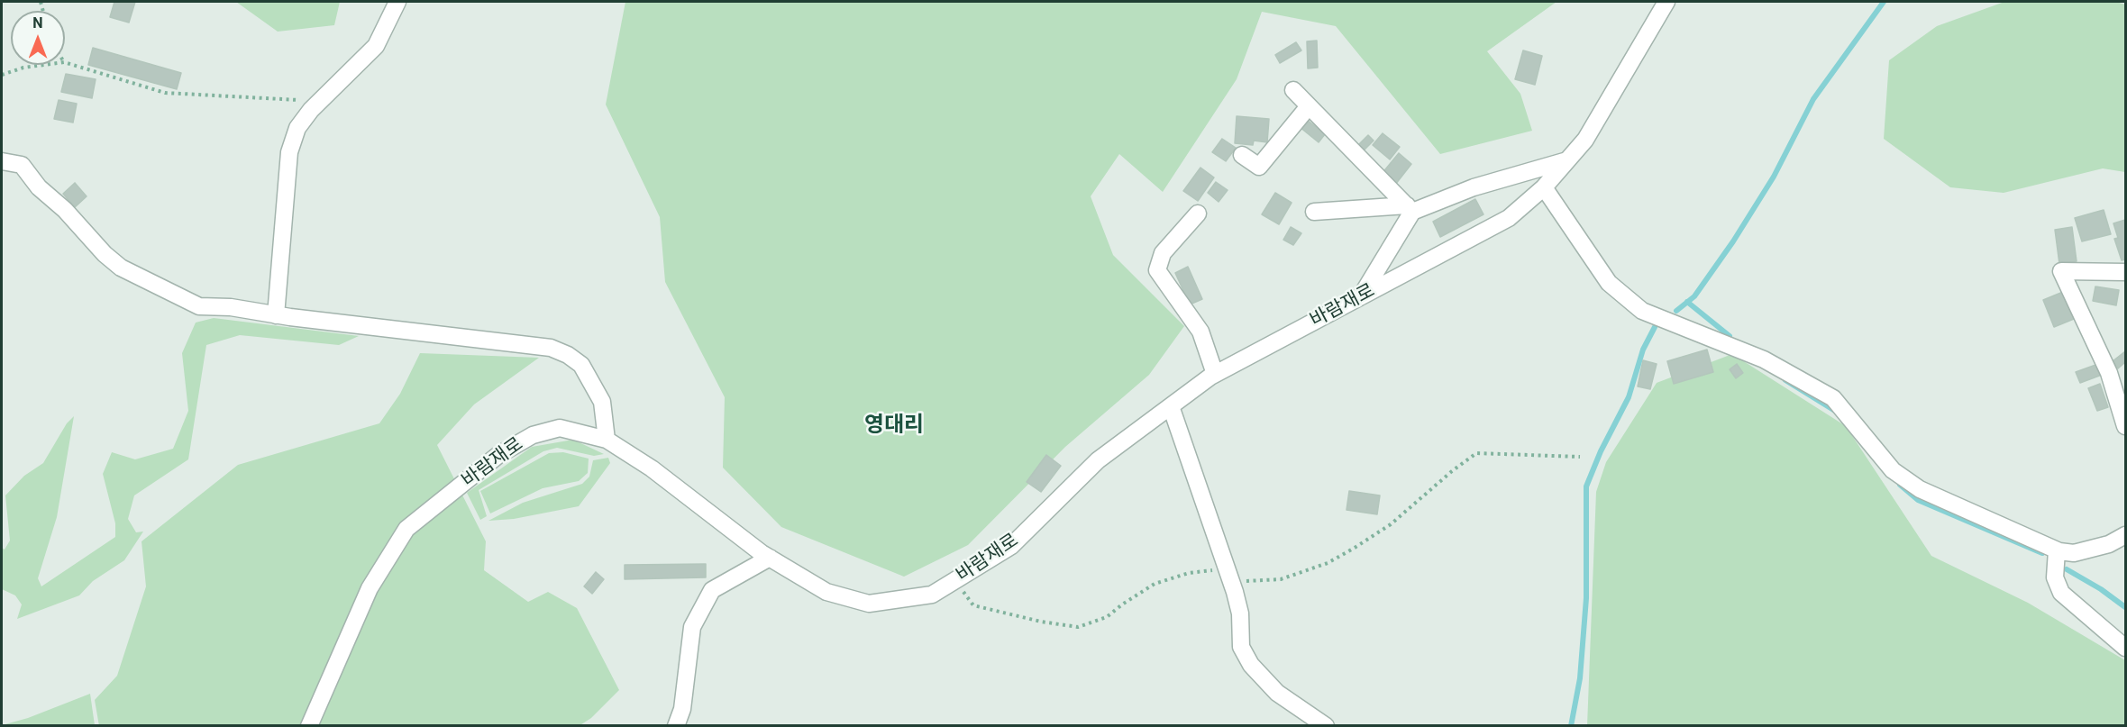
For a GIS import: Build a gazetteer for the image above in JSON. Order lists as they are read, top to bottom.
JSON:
{
  "streets": {
    "street": ["바람재로"]
  },
  "districts": ["영대리"],
  "north": "top"
}
